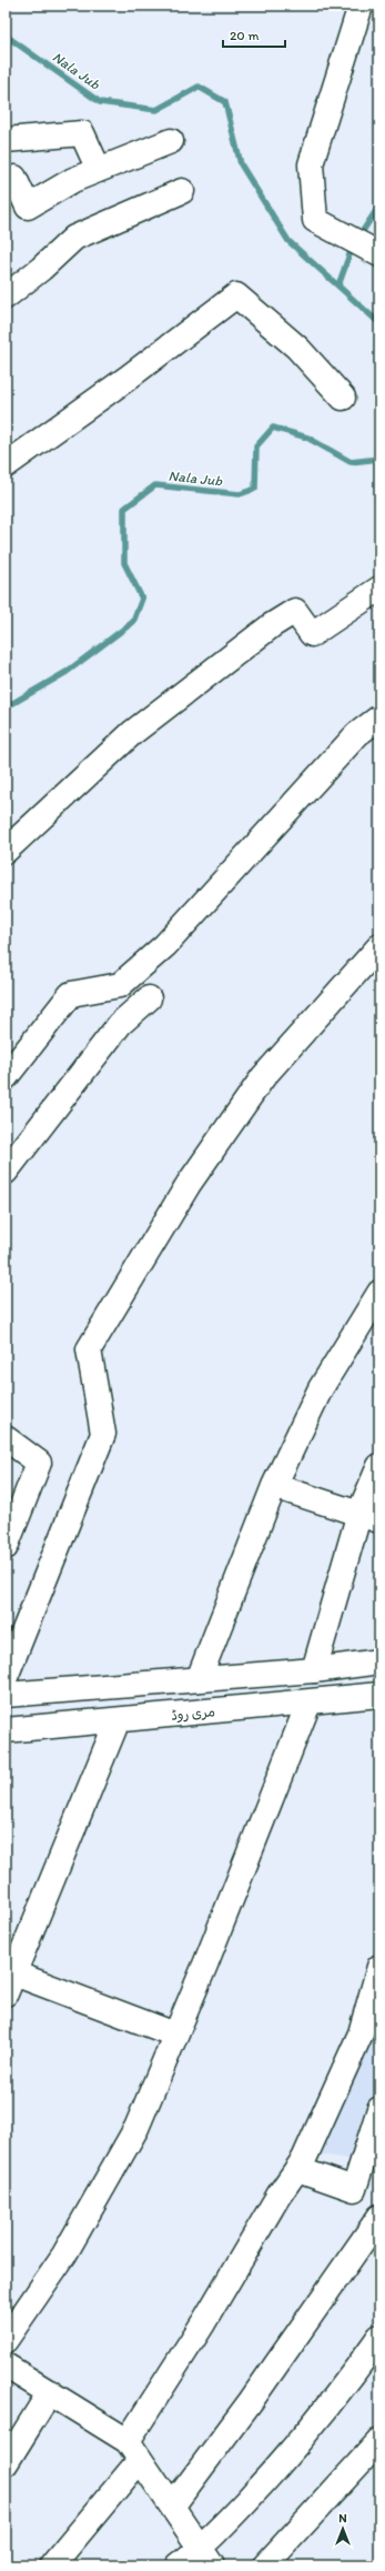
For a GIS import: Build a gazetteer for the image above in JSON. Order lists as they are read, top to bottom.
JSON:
{
  "streets": {
    "street": ["مری روڈ"]
  },
  "water": ["Nala Jub"],
  "scale_bar": "20 m",
  "north": "top"
}
